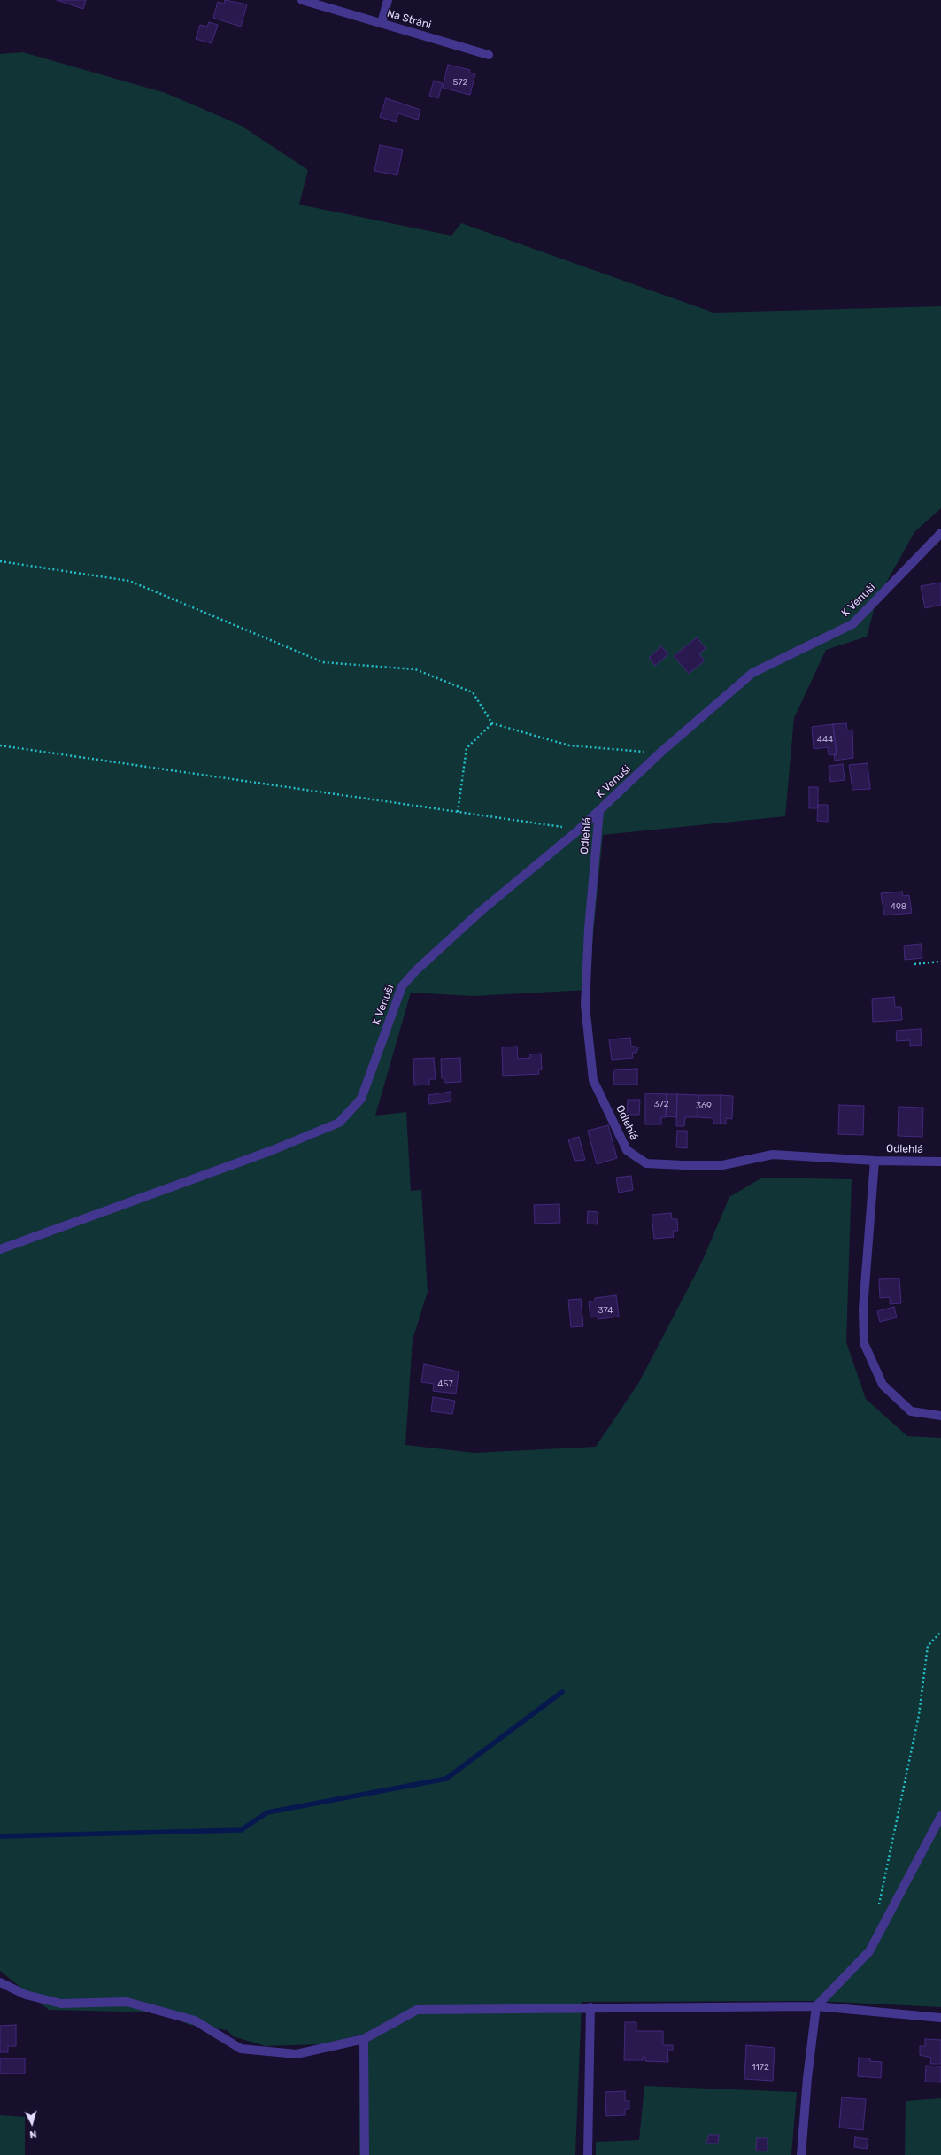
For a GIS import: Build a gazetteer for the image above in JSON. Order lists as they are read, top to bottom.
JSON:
{
  "streets": {
    "street": ["Na Stráni", "K Venuši", "Odlehlá"]
  },
  "crossings": [
    ["K Venuši", "Odlehlá"]
  ],
  "house_numbers": [
    "572",
    "444",
    "498",
    "372",
    "369",
    "374",
    "457",
    "1172"
  ],
  "north": "bottom"
}
